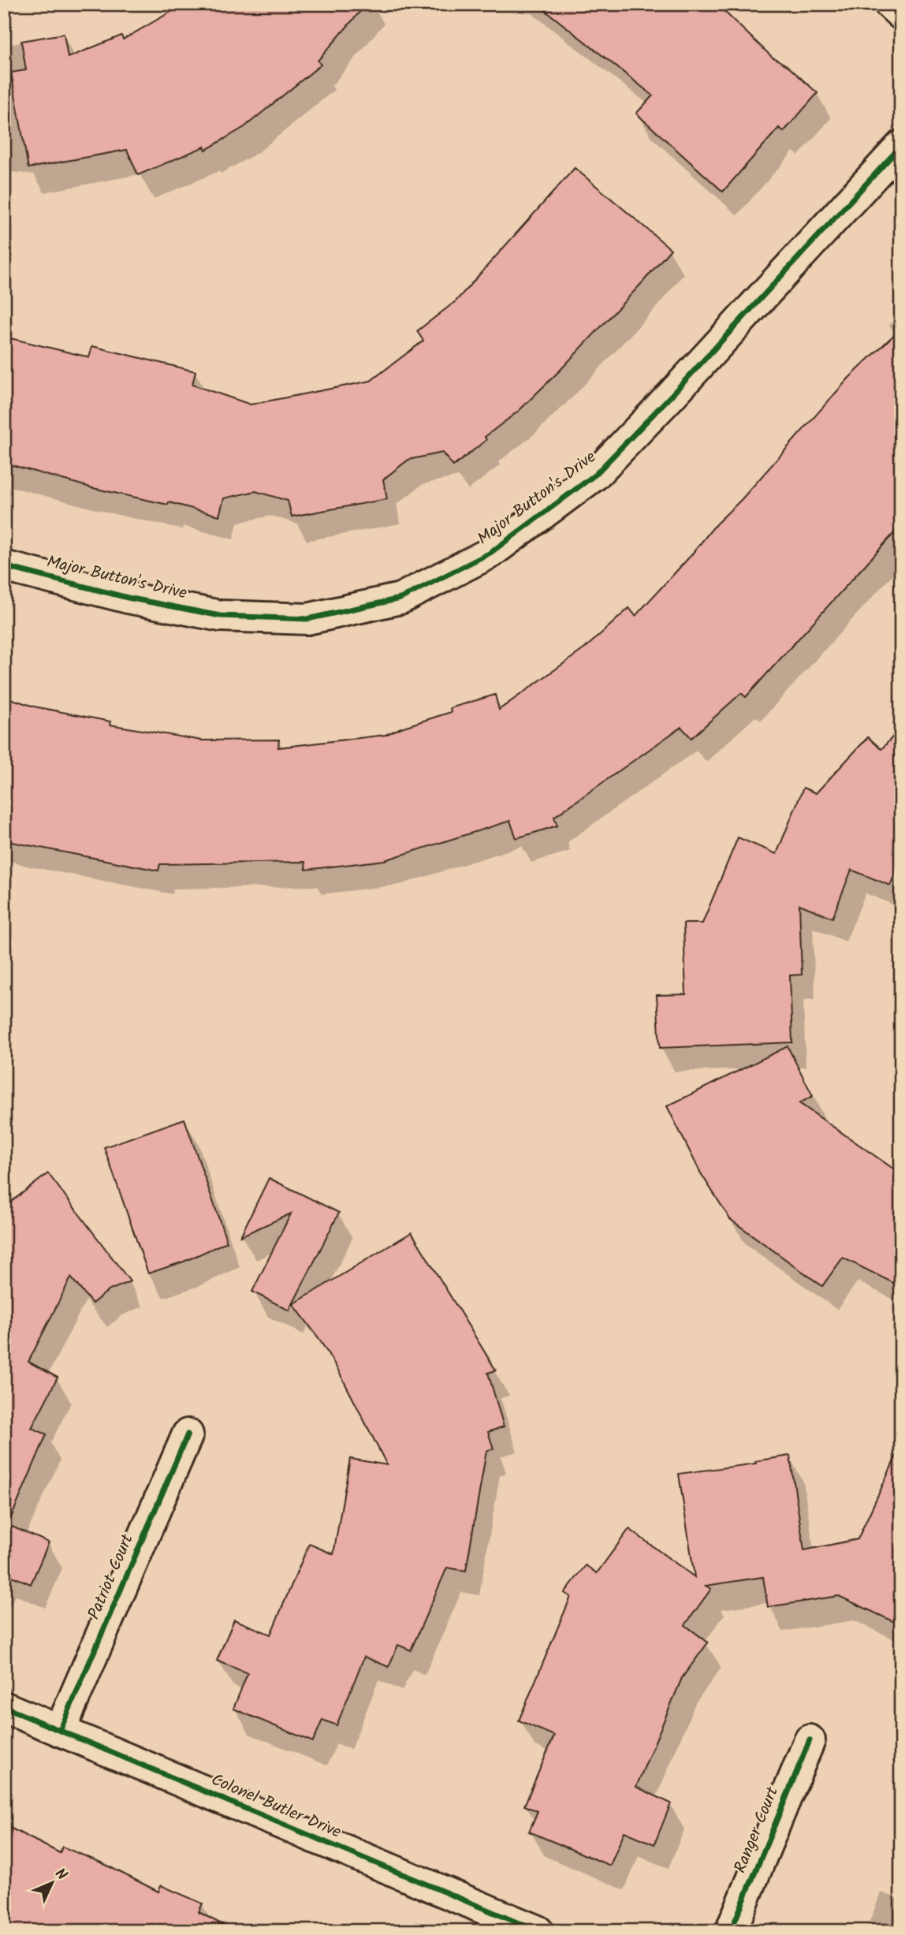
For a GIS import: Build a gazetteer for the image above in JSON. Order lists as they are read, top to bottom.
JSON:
{
  "streets": {
    "street": [
      "Major Button's Drive",
      "Patriot Court",
      "Colonel Butler Drive",
      "Ranger Court"
    ]
  },
  "crossings": [
    ["Patriot Court", "Colonel Butler Drive"]
  ],
  "north": "top right"
}
